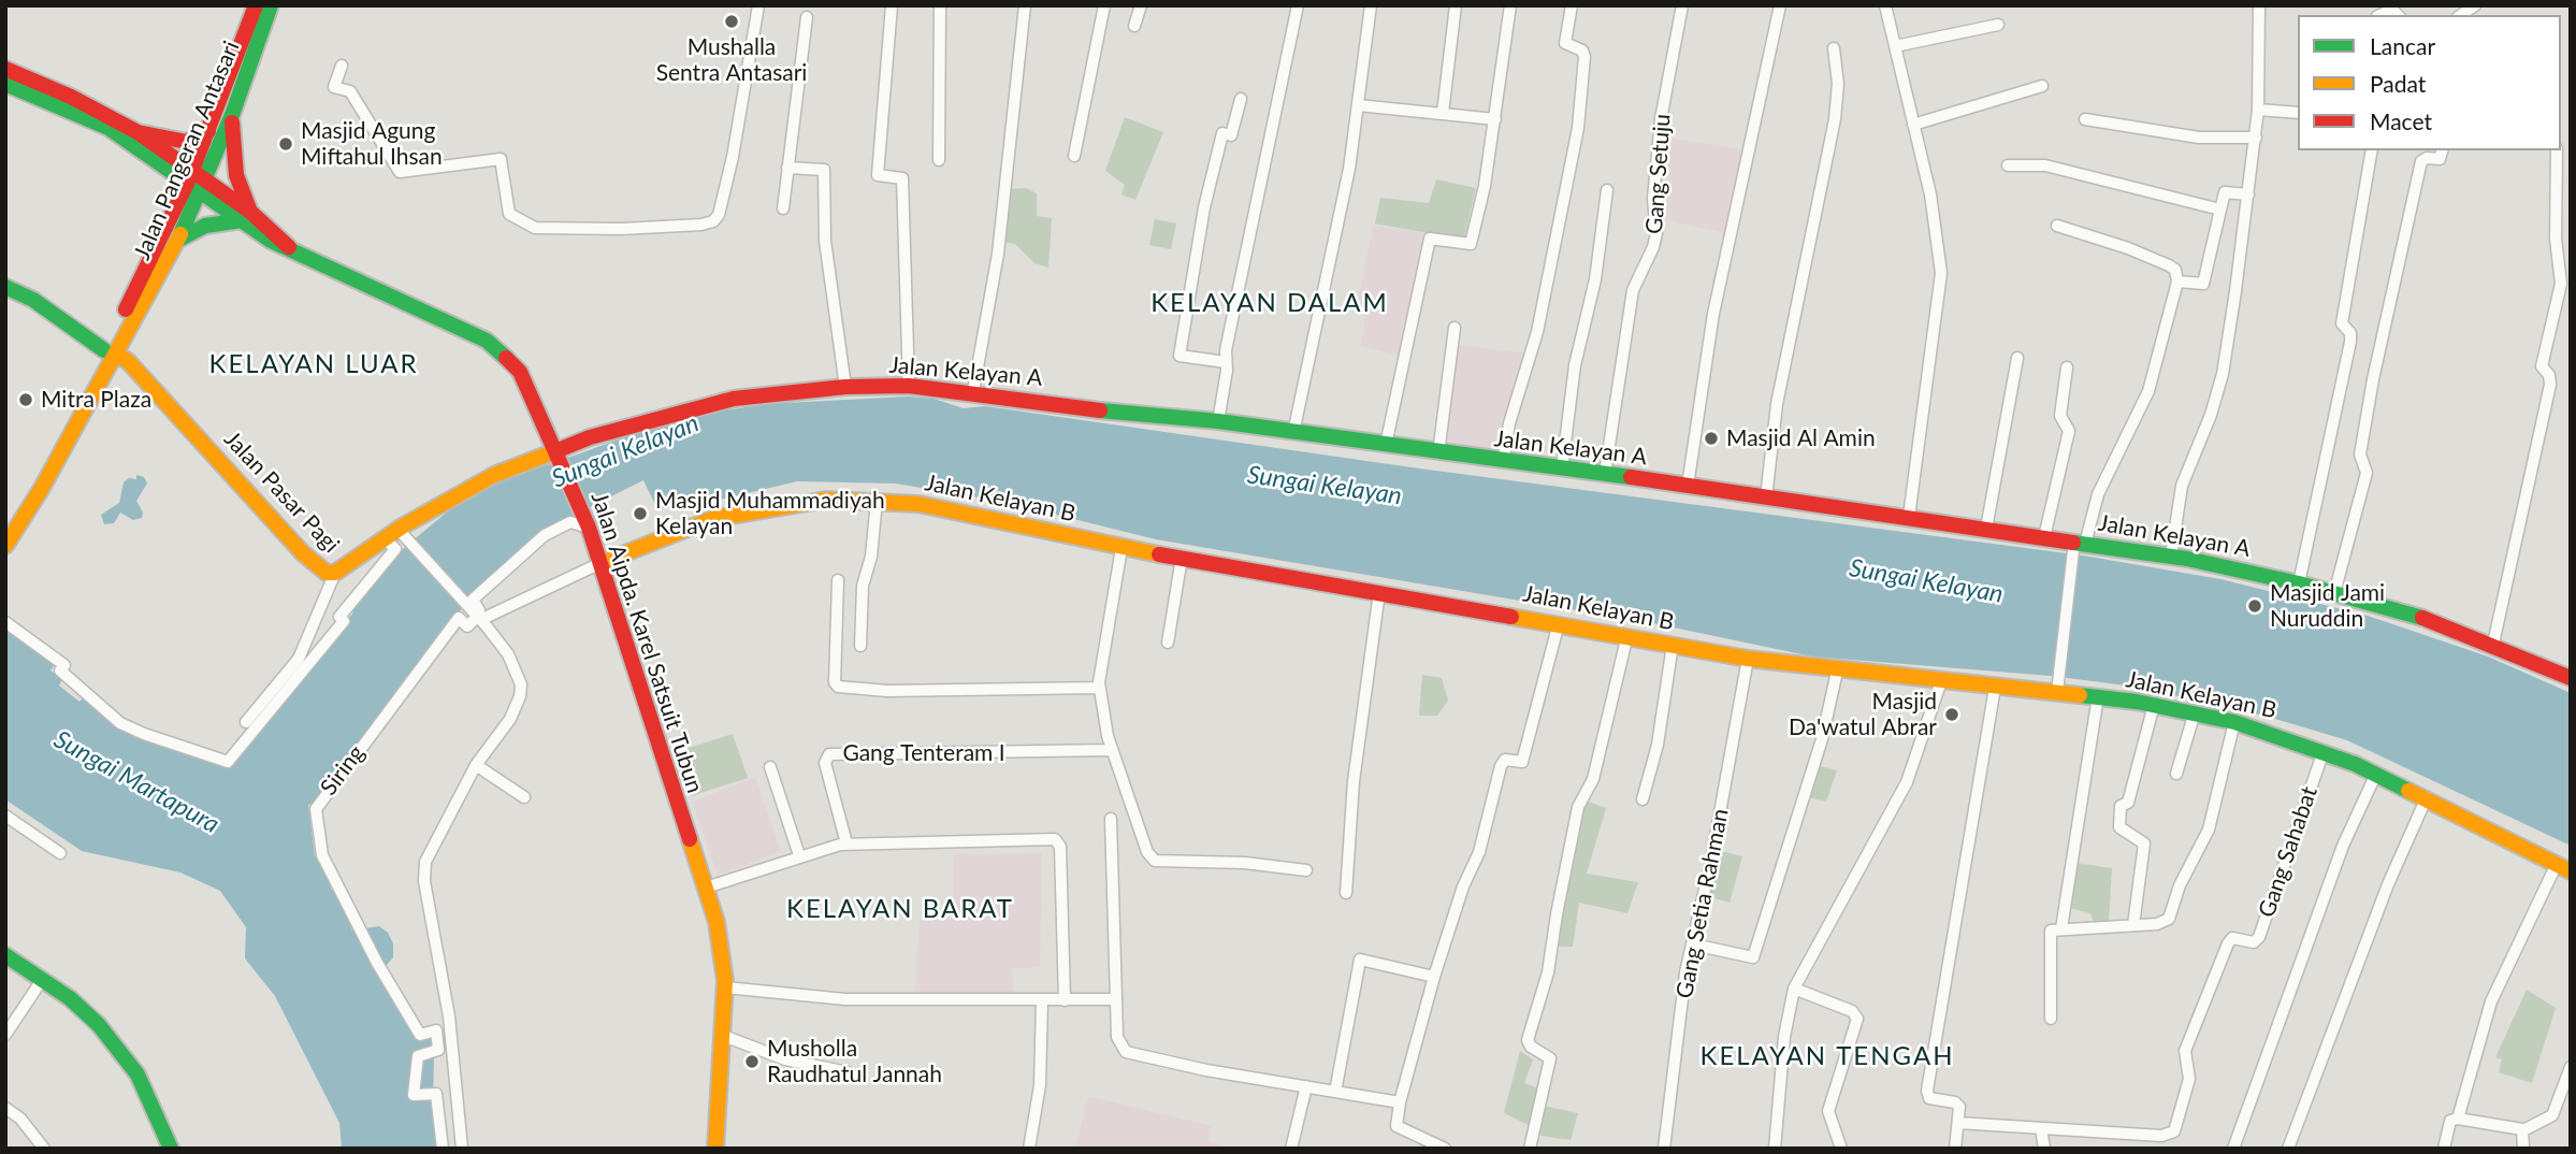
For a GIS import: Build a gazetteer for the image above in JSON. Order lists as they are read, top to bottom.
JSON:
{
  "streets": {
    "main road": [
      "Jalan Pangeran Antasari",
      "Jalan Kelayan A",
      "Jalan Pasar Pagi",
      "Jalan Kelayan B",
      "Jalan Aipda. Karel Satsuit Tubun"
    ],
    "street": [
      "Gang Setuju",
      "Gang Tenteram I",
      "Siring",
      "Gang Sahabat",
      "Gang Setia Rahman"
    ]
  },
  "crossings": [
    ["Jalan Pangeran Antasari", "Jalan Pasar Pagi"],
    ["Jalan Pangeran Antasari", "Jalan Aipda. Karel Satsuit Tubun"],
    ["Gang Setuju", "Jalan Kelayan A"],
    ["Jalan Kelayan A", "Jalan Pasar Pagi"],
    ["Jalan Kelayan A", "Jalan Aipda. Karel Satsuit Tubun"],
    ["Jalan Pasar Pagi", "Jalan Aipda. Karel Satsuit Tubun"],
    ["Jalan Kelayan B", "Jalan Aipda. Karel Satsuit Tubun"],
    ["Jalan Kelayan B", "Gang Sahabat"],
    ["Jalan Kelayan B", "Gang Setia Rahman"]
  ],
  "districts": [
    "KELAYAN DALAM",
    "KELAYAN LUAR",
    "KELAYAN BARAT",
    "KELAYAN TENGAH"
  ],
  "water": ["Sungai Kelayan", "Sungai Martapura"],
  "places": [
    "Mushalla Sentra Antasari",
    "Masjid Agung Miftahul Ihsan",
    "Mitra Plaza",
    "Masjid Al Amin",
    "Masjid Muhammadiyah Kelayan",
    "Masjid Jami Nuruddin",
    "Masjid Da'watul Abrar",
    "Musholla Raudhatul Jannah"
  ],
  "legend": ["Lancar", "Padat", "Macet"]
}
